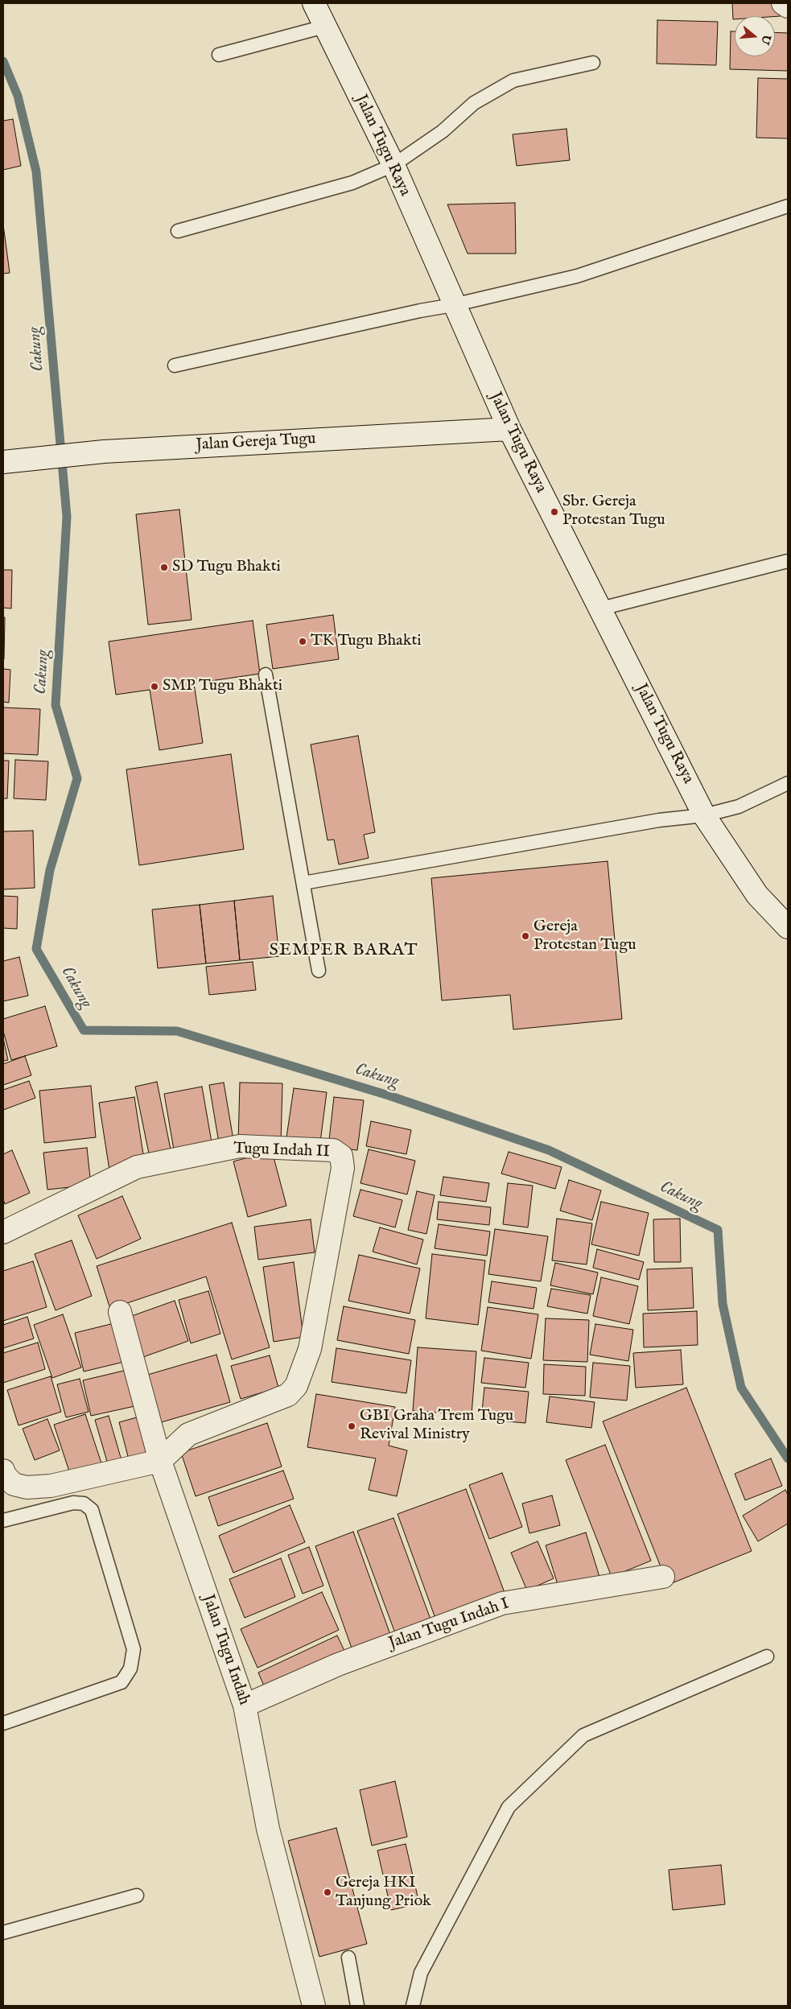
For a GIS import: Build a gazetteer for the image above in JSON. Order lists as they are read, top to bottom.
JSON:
{
  "streets": {
    "street": [
      "Jalan Tugu Raya",
      "Jalan Gereja Tugu",
      "Tugu Indah II",
      "Jalan Tugu Indah I",
      "Jalan Tugu Indah"
    ]
  },
  "crossings": [
    ["Jalan Tugu Raya", "Jalan Gereja Tugu"],
    ["Tugu Indah II", "Jalan Tugu Indah"],
    ["Jalan Tugu Indah I", "Jalan Tugu Indah"]
  ],
  "districts": ["SEMPER BARAT"],
  "water": ["Cakung"],
  "places": [
    "Sbr. Gereja Protestan Tugu",
    "SD Tugu Bhakti",
    "TK Tugu Bhakti",
    "SMP Tugu Bhakti",
    "Gereja Protestan Tugu",
    "GBI Graha Trem Tugu Revival Ministry",
    "Gereja HKI Tanjung Priok"
  ],
  "north": "right"
}
